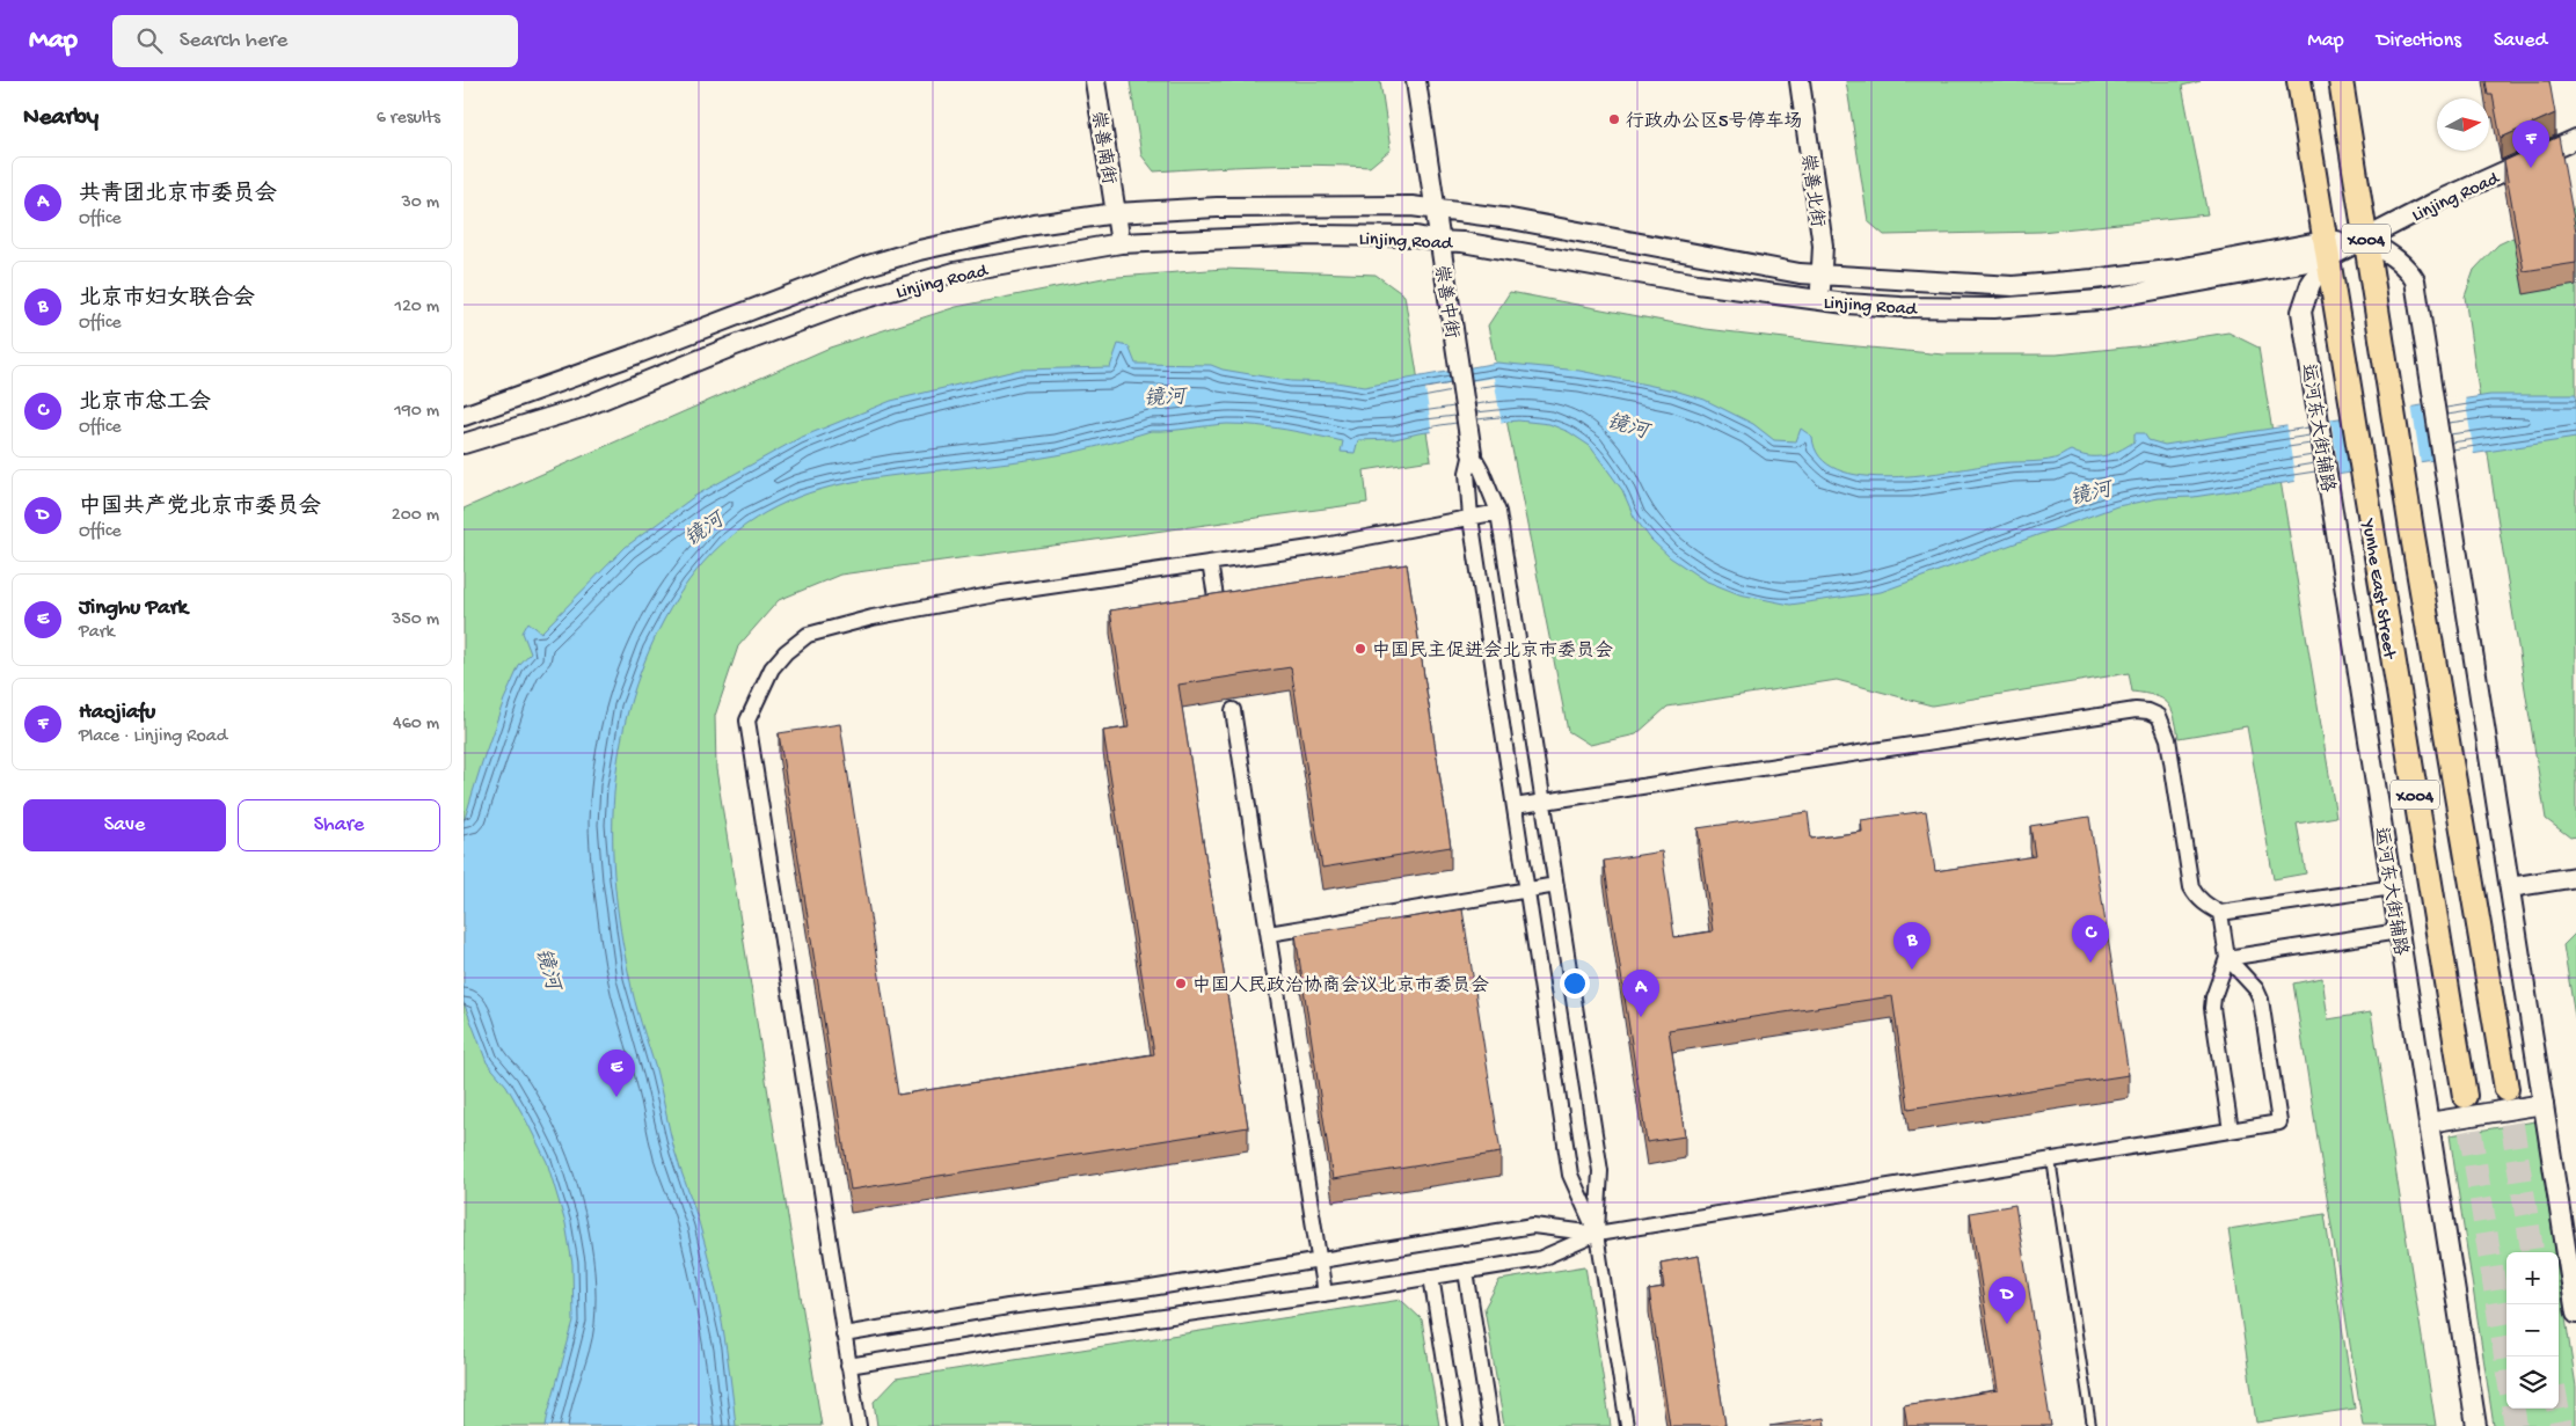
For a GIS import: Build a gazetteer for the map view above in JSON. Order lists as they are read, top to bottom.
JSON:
{
  "streets": {
    "main road": ["X004", "Yunhe East Street"],
    "street": [
      "崇善南街",
      "崇善北街",
      "Linjing Road",
      "崇善中街",
      "运河东大街辅路"
    ]
  },
  "crossings": [
    ["崇善南街", "Linjing Road"],
    ["崇善北街", "Linjing Road"],
    ["Linjing Road", "崇善中街"],
    ["Linjing Road", "运河东大街辅路"],
    ["Linjing Road", "Yunhe East Street"],
    ["运河东大街辅路", "Yunhe East Street"]
  ],
  "water": ["镜河"],
  "places": ["行政办公区5号停车场", "中国民主促进会北京市委员会", "中国人民政治协商会议北京市委员会"],
  "north": "right",
  "page": {
    "header": "Map",
    "search": "Search here",
    "nav": ["Map", "Directions", "Saved"],
    "heading": ["Nearby", "6 results"],
    "pins": [
      "F",
      "C",
      "B",
      "A",
      "E",
      "D"
    ],
    "list": [
      {
        "mark": "A",
        "name": "共青团北京市委员会",
        "note": "Office",
        "value": "30 m"
      },
      {
        "mark": "B",
        "name": "北京市妇女联合会",
        "note": "Office",
        "value": "120 m"
      },
      {
        "mark": "C",
        "name": "北京市总工会",
        "note": "Office",
        "value": "190 m"
      },
      {
        "mark": "D",
        "name": "中国共产党北京市委员会",
        "note": "Office",
        "value": "200 m"
      },
      {
        "mark": "E",
        "name": "Jinghu Park",
        "note": "Park",
        "value": "350 m"
      },
      {
        "mark": "F",
        "name": "Haojiafu",
        "note": "Place · Linjing Road",
        "value": "460 m"
      }
    ],
    "buttons": ["Save", "Share"],
    "map_buttons": ["+", "−"]
  }
}
